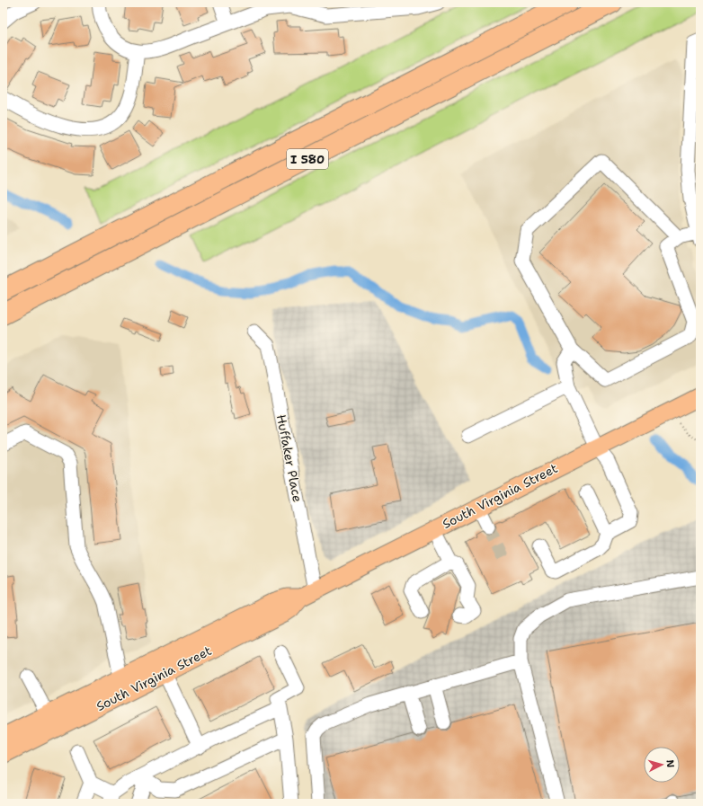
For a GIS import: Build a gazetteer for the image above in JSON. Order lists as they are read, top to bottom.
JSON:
{
  "streets": {
    "highway": ["I 580"],
    "main road": ["South Virginia Street"],
    "street": ["Huffaker Place"]
  },
  "crossings": [
    ["Huffaker Place", "South Virginia Street"]
  ],
  "north": "right"
}
